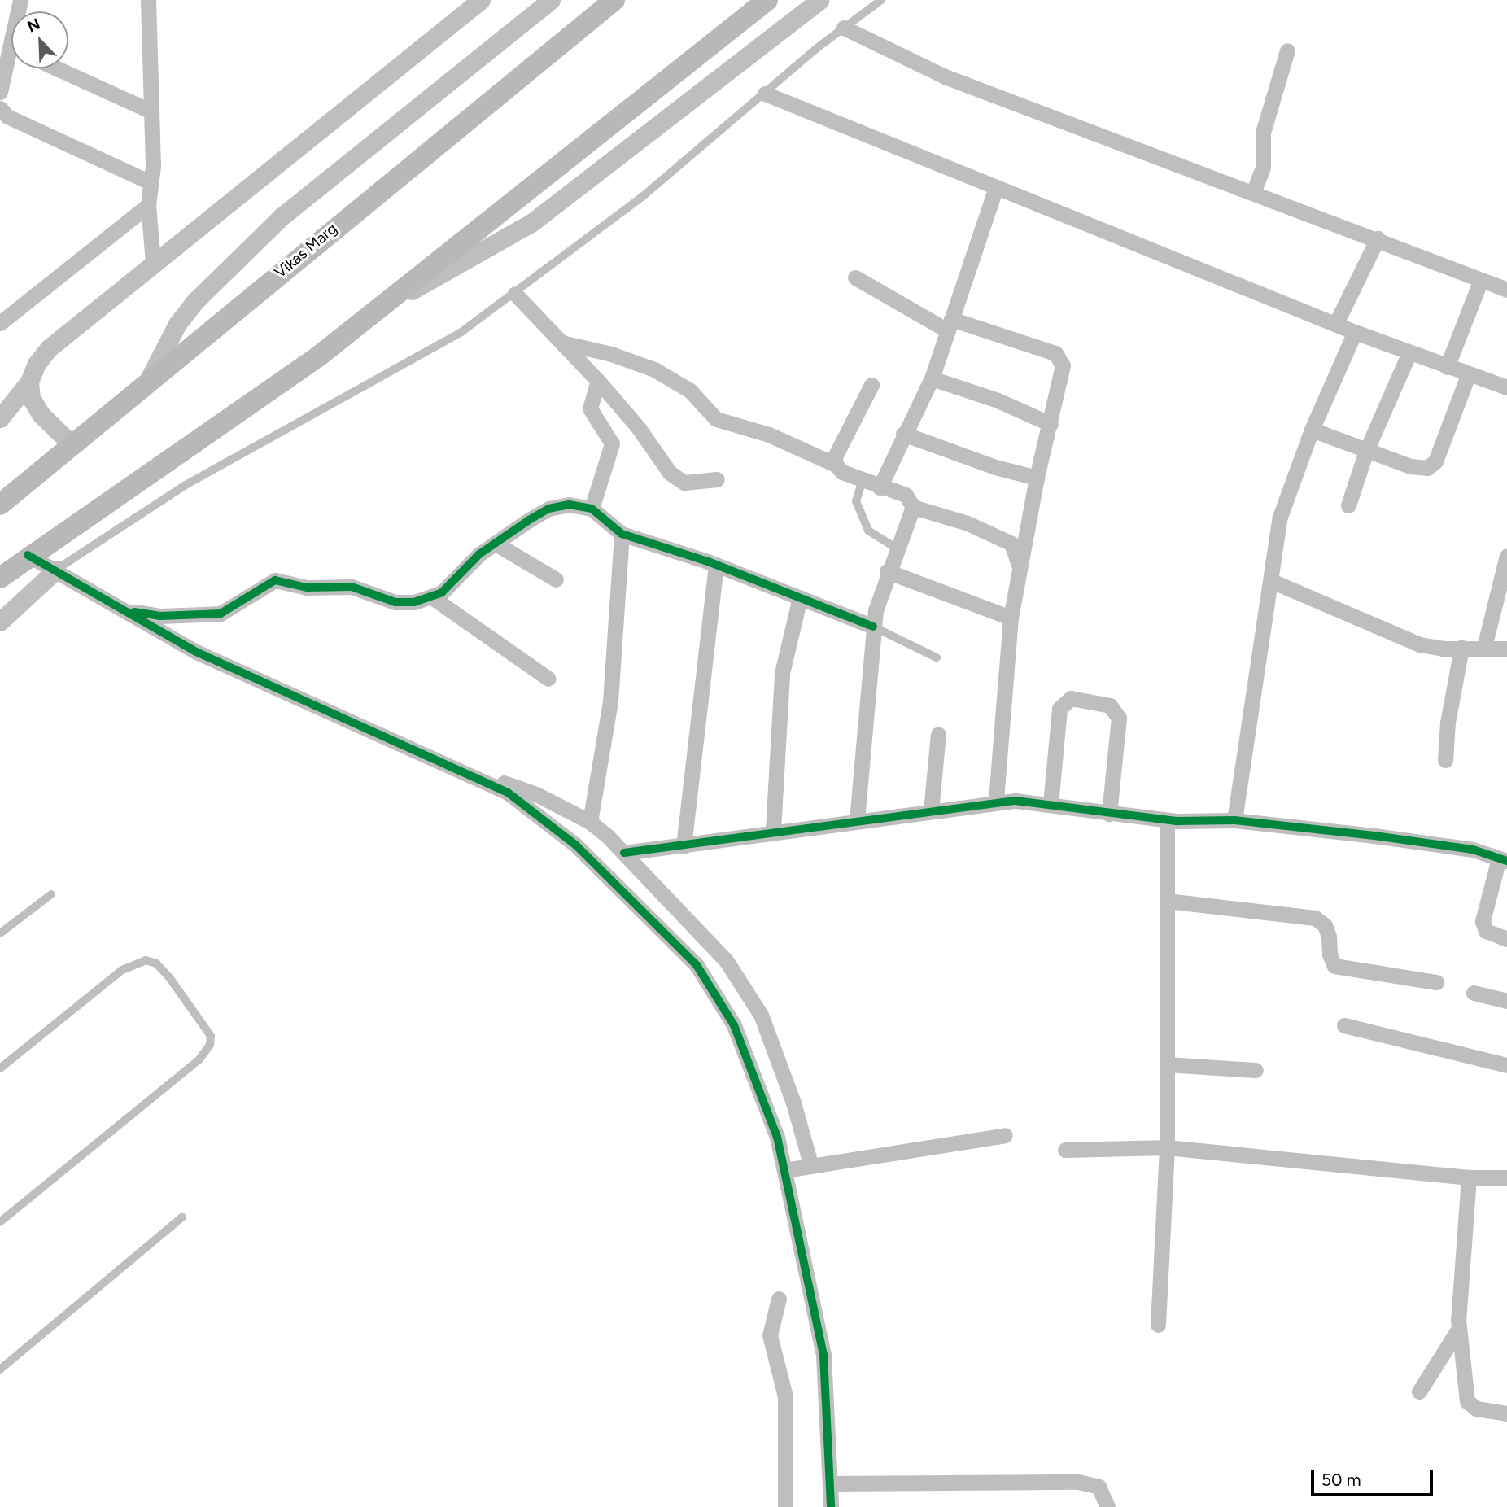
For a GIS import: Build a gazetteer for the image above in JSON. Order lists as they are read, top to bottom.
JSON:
{
  "streets": {
    "main road": ["Vikas Marg"]
  },
  "scale_bar": "50 m",
  "north": "top left"
}
